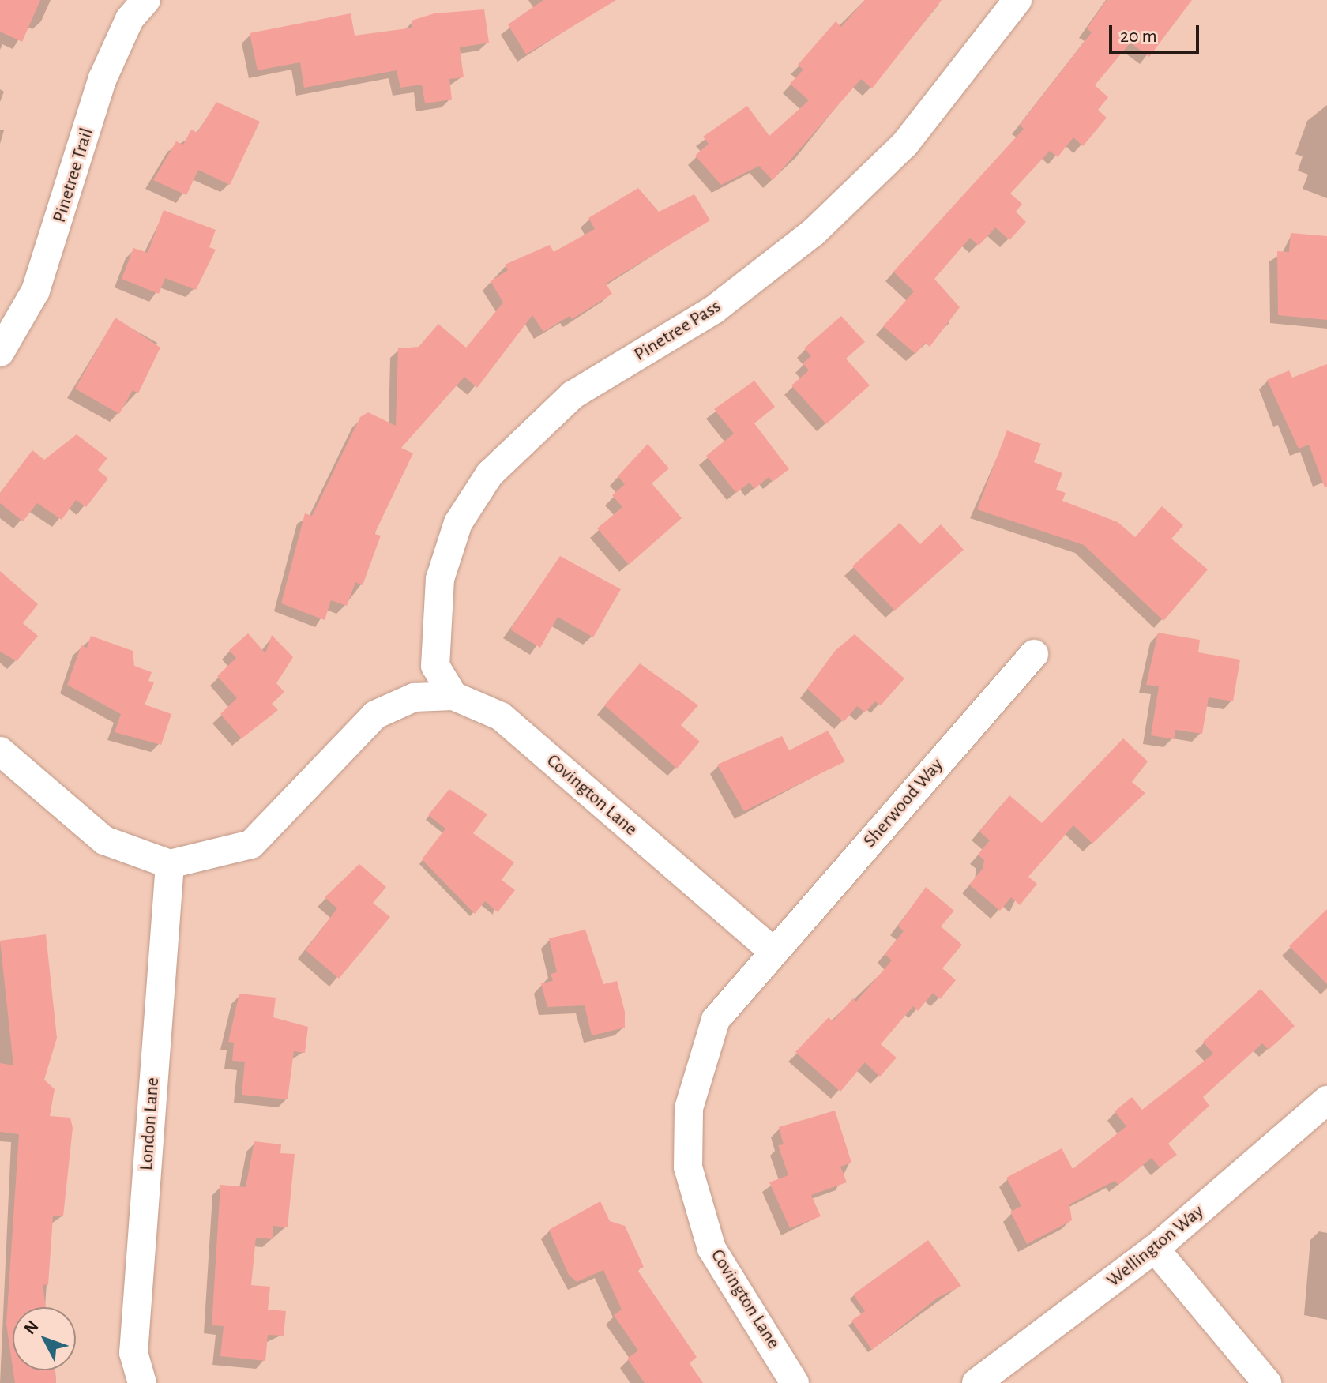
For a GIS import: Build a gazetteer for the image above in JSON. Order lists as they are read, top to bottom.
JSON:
{
  "streets": {
    "street": [
      "Pinetree Trail",
      "Pinetree Pass",
      "Covington Lane",
      "Sherwood Way",
      "London Lane",
      "Wellington Way"
    ]
  },
  "crossings": [
    ["Pinetree Pass", "Covington Lane"],
    ["Covington Lane", "Sherwood Way"],
    ["Covington Lane", "London Lane"]
  ],
  "scale_bar": "20 m",
  "north": "top left"
}
